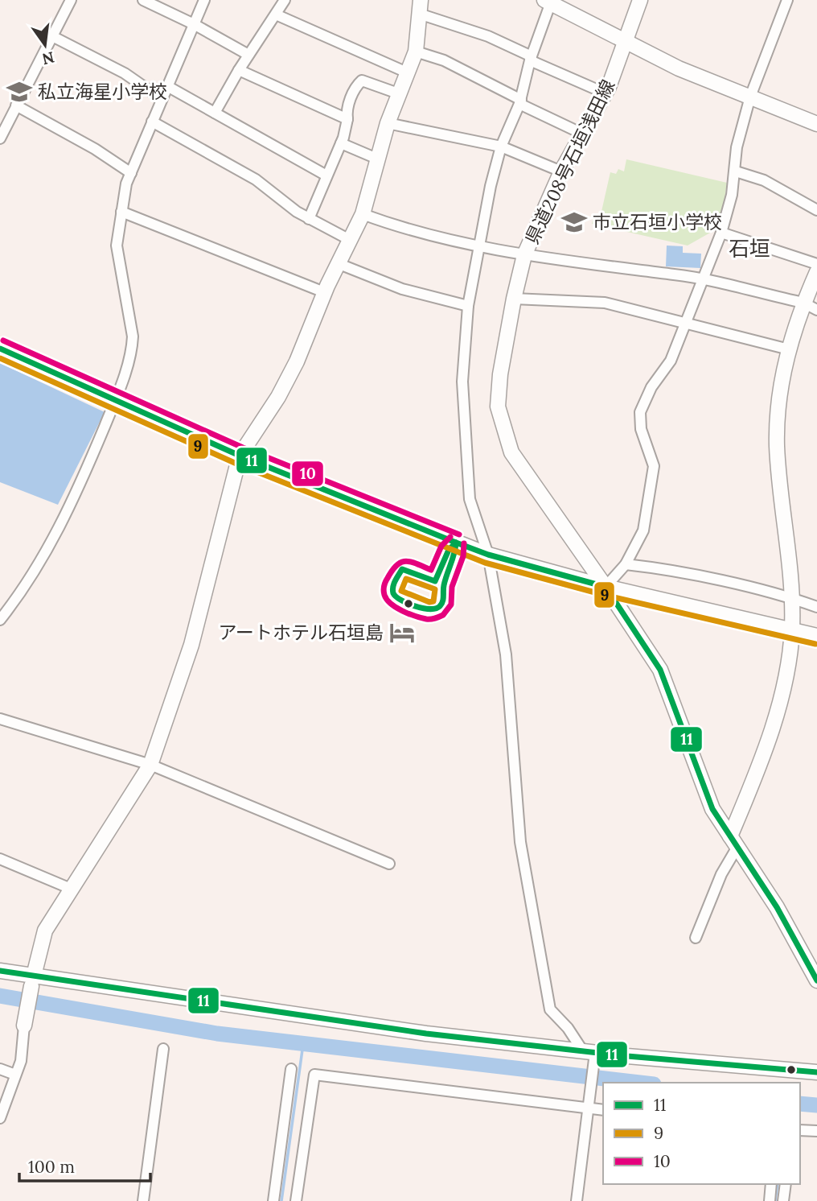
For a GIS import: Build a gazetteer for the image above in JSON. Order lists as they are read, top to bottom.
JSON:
{
  "streets": {
    "street": ["県道208号石垣浅田線"]
  },
  "districts": ["石垣"],
  "places": {
    "school or university": ["私立海星小学校", "市立石垣小学校"],
    "hotel": ["アートホテル石垣島"]
  },
  "lines": ["transit line 10", "transit line 11", "transit line 9"],
  "legend": ["11", "9", "10"],
  "scale_bar": "100 m",
  "north": "bottom"
}
